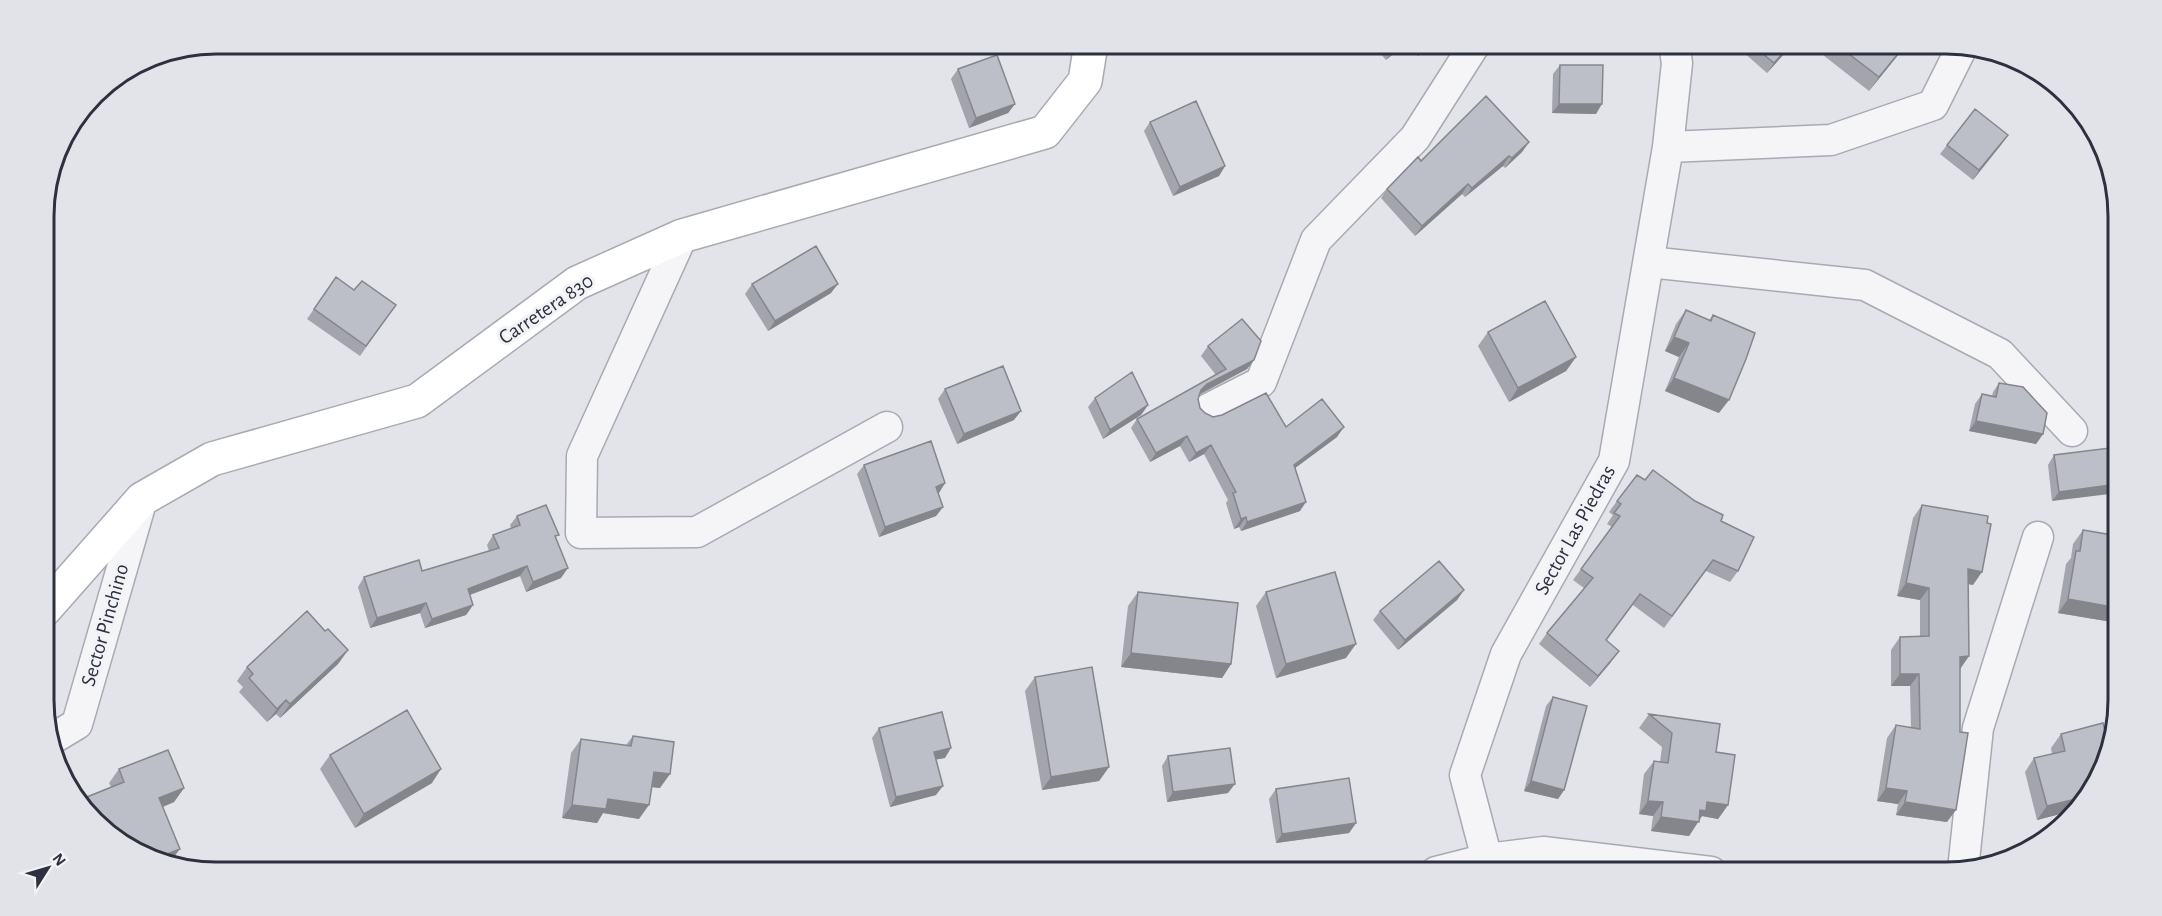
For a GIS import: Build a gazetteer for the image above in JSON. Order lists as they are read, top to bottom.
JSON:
{
  "streets": {
    "street": ["Carretera 830", "Sector Las Piedras", "Sector Pinchino"]
  },
  "crossings": [
    ["Carretera 830", "Sector Pinchino"]
  ],
  "north": "top right"
}
